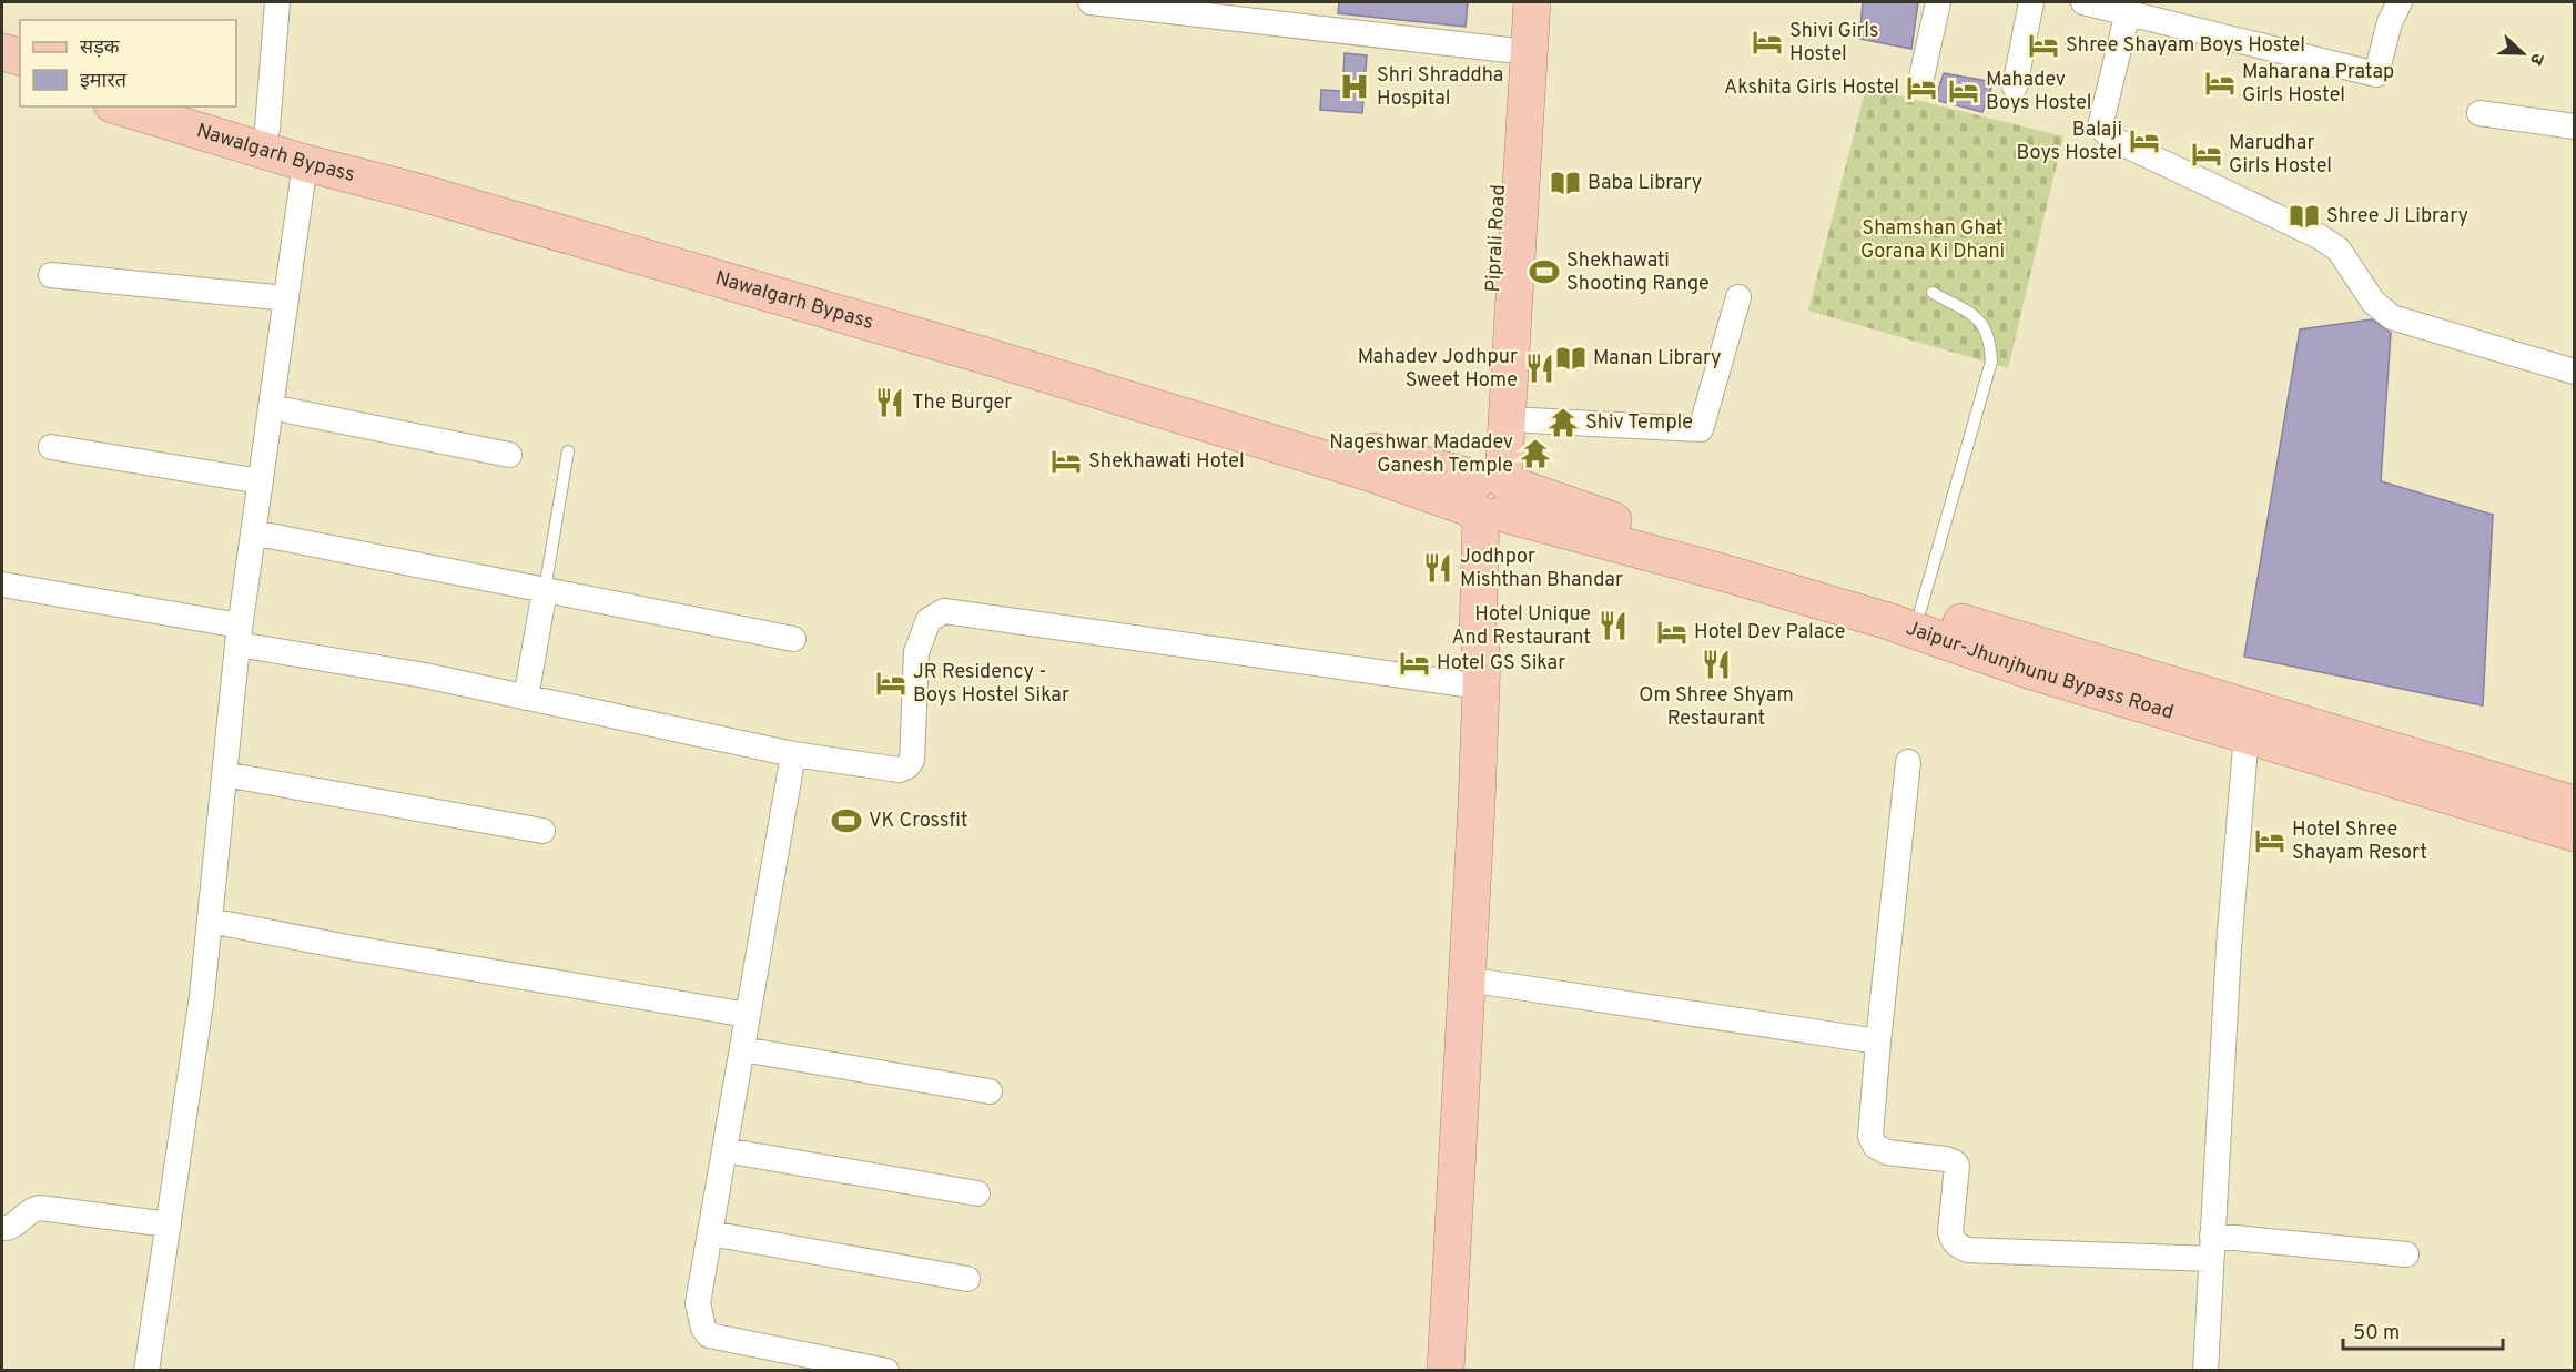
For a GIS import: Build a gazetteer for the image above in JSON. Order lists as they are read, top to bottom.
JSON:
{
  "streets": {
    "main road": ["Nawalgarh Bypass", "Piprali Road", "Jaipur-Jhunjhunu Bypass Road"]
  },
  "crossings": [
    ["Nawalgarh Bypass", "Piprali Road"],
    ["Nawalgarh Bypass", "Jaipur-Jhunjhunu Bypass Road"]
  ],
  "parks": ["Shamshan Ghat Gorana Ki Dhani"],
  "places": {
    "hotel": [
      "Shivi Girls Hostel",
      "Shree Shayam Boys Hostel",
      "Maharana Pratap Girls Hostel",
      "Akshita Girls Hostel",
      "Mahadev Boys Hostel",
      "Balaji Boys Hostel",
      "Marudhar Girls Hostel",
      "Shekhawati Hotel",
      "Hotel Dev Palace",
      "Hotel GS Sikar",
      "JR Residency - Boys Hostel Sikar",
      "Hotel Shree Shayam Resort"
    ],
    "hospital": ["Shri Shraddha Hospital"],
    "library": ["Baba Library", "Shree Ji Library", "Manan Library"],
    "sports": ["Shekhawati Shooting Range", "VK Crossfit"],
    "restaurant": [
      "Mahadev Jodhpur Sweet Home",
      "The Burger",
      "Jodhpor Mishthan Bhandar",
      "Hotel Unique And Restaurant",
      "Om Shree Shyam Restaurant"
    ],
    "temple": ["Shiv Temple", "Nageshwar Madadev Ganesh Temple"]
  },
  "legend": ["सड़क", "इमारत"],
  "scale_bar": "50 m",
  "north": "right"
}
